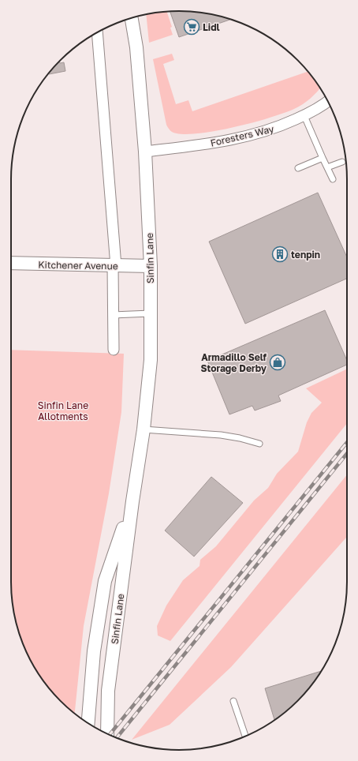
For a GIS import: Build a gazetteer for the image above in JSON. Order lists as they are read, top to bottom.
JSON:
{
  "streets": {
    "street": ["Foresters Way", "Sinfin Lane", "Kitchener Avenue"]
  },
  "crossings": [
    ["Foresters Way", "Sinfin Lane"],
    ["Sinfin Lane", "Kitchener Avenue"]
  ],
  "parks": ["Sinfin Lane Allotments"],
  "places": {
    "supermarket": ["Lidl"],
    "building": ["tenpin"],
    "shop": ["Armadillo Self Storage Derby"]
  }
}
